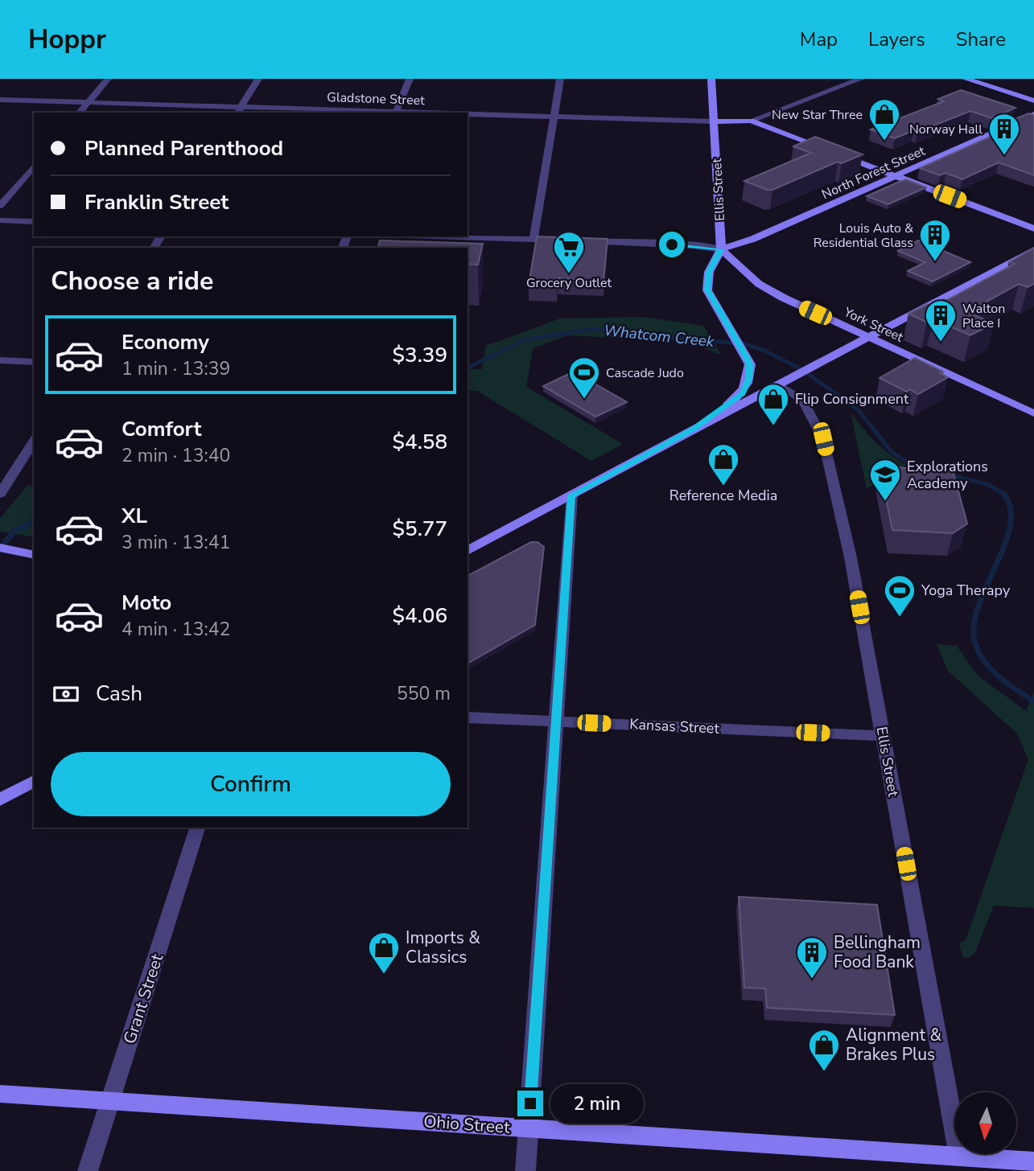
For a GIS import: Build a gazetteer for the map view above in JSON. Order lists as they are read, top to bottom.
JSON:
{
  "streets": {
    "street": [
      "Gladstone Street",
      "North Forest Street",
      "Ellis Street",
      "York Street",
      "Kansas Street",
      "Grant Street",
      "Ohio Street"
    ]
  },
  "crossings": [
    ["Gladstone Street", "Ellis Street"],
    ["North Forest Street", "Ellis Street"],
    ["North Forest Street", "York Street"],
    ["Ellis Street", "York Street"],
    ["Ellis Street", "Kansas Street"],
    ["Ellis Street", "Ohio Street"],
    ["Grant Street", "Ohio Street"]
  ],
  "water": ["Whatcom Creek"],
  "places": {
    "shop": [
      "New Star Three",
      "Flip Consignment",
      "Reference Media",
      "Imports & Classics",
      "Alignment & Brakes Plus"
    ],
    "building": [
      "Norway Hall",
      "Louis Auto & Residential Glass",
      "Walton Place I",
      "Bellingham Food Bank"
    ],
    "supermarket": ["Grocery Outlet"],
    "sports": ["Cascade Judo", "Yoga Therapy"],
    "school or university": ["Explorations Academy"]
  },
  "north": "bottom",
  "page": {
    "header": "Hoppr",
    "nav": ["Map", "Layers", "Share"],
    "banner": ["Planned Parenthood", "Franklin Street"],
    "heading": "Choose a ride",
    "list": [
      {
        "name": "Economy",
        "note": "1 min · 13:39",
        "value": "$3.39"
      },
      {
        "name": "Comfort",
        "note": "2 min · 13:40",
        "value": "$4.58"
      },
      {
        "name": "XL",
        "note": "3 min · 13:41",
        "value": "$5.77"
      },
      {
        "name": "Moto",
        "note": "4 min · 13:42",
        "value": "$4.06"
      }
    ],
    "pay": ["Cash", "550 m"],
    "buttons": "Confirm",
    "bubble": "2 min"
  }
}
